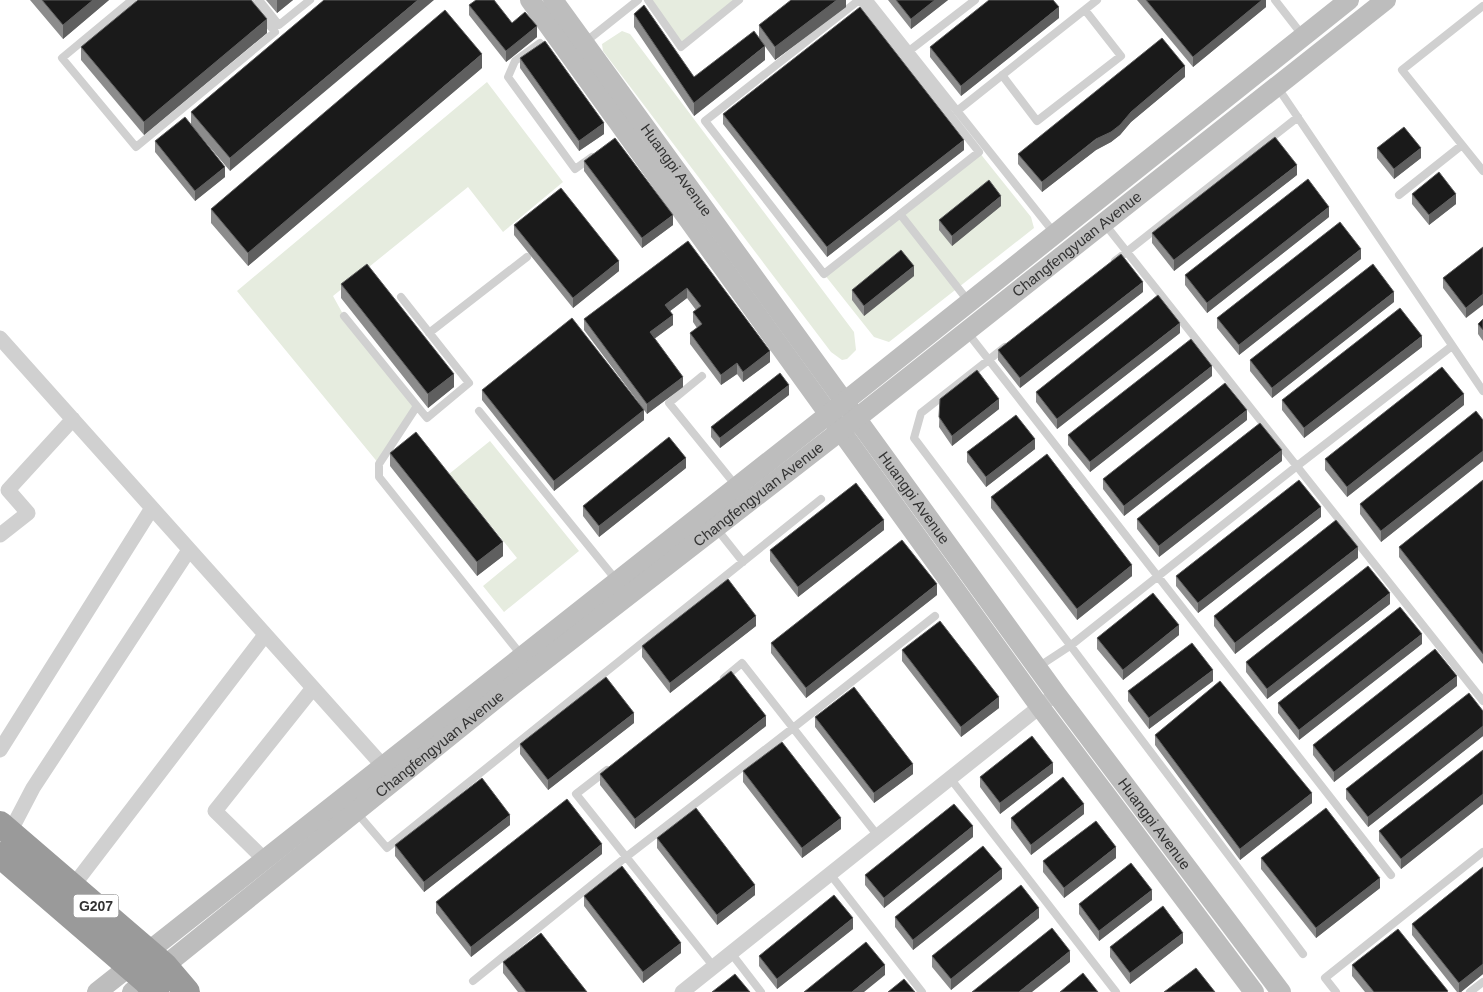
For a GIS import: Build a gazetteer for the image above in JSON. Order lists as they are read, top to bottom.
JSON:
{
  "streets": {
    "highway": ["G207"],
    "main road": ["Huangpi Avenue", "Changfengyuan Avenue"]
  },
  "crossings": [
    ["Huangpi Avenue", "Changfengyuan Avenue"],
    ["Changfengyuan Avenue", "G207"]
  ]
}
